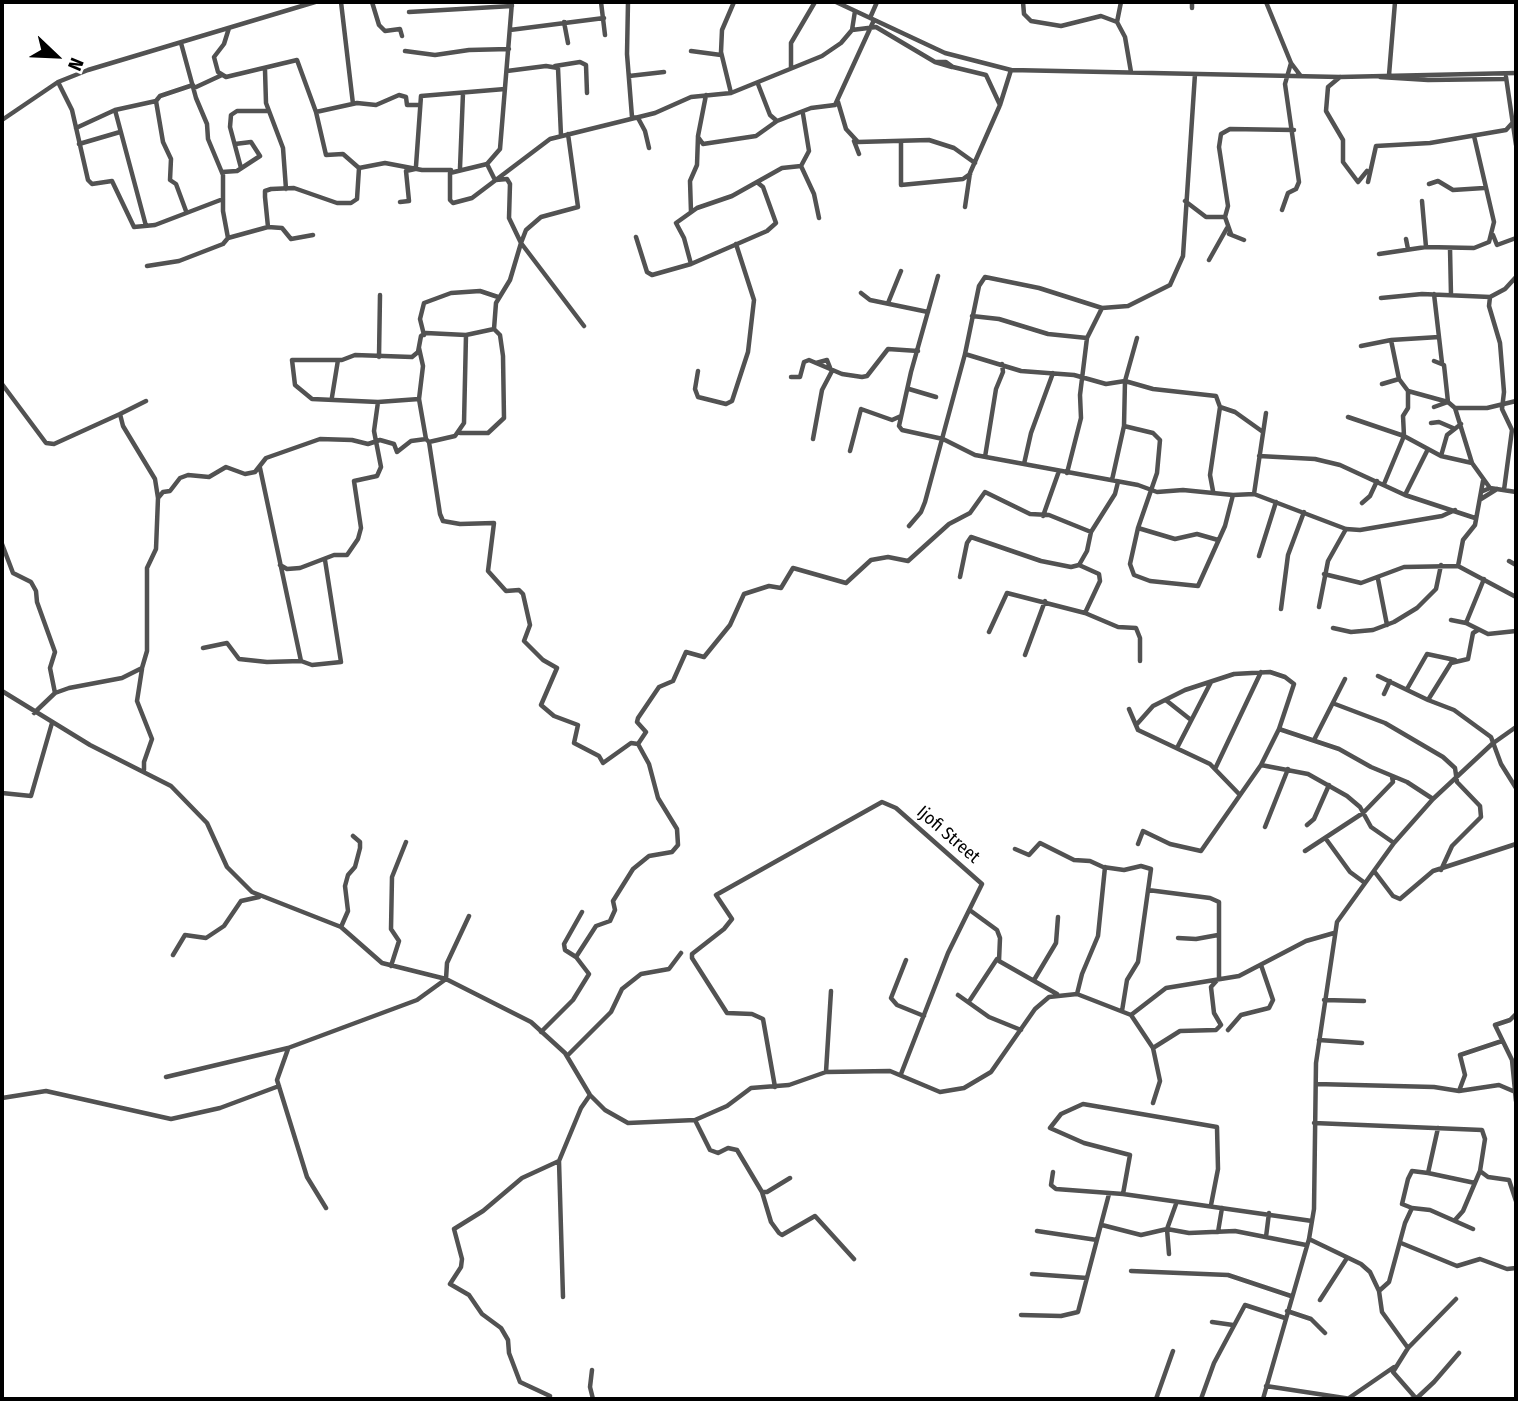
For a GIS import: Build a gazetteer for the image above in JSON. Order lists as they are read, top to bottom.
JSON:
{
  "streets": {
    "street": ["Ijofi Street"]
  },
  "north": "bottom right"
}
